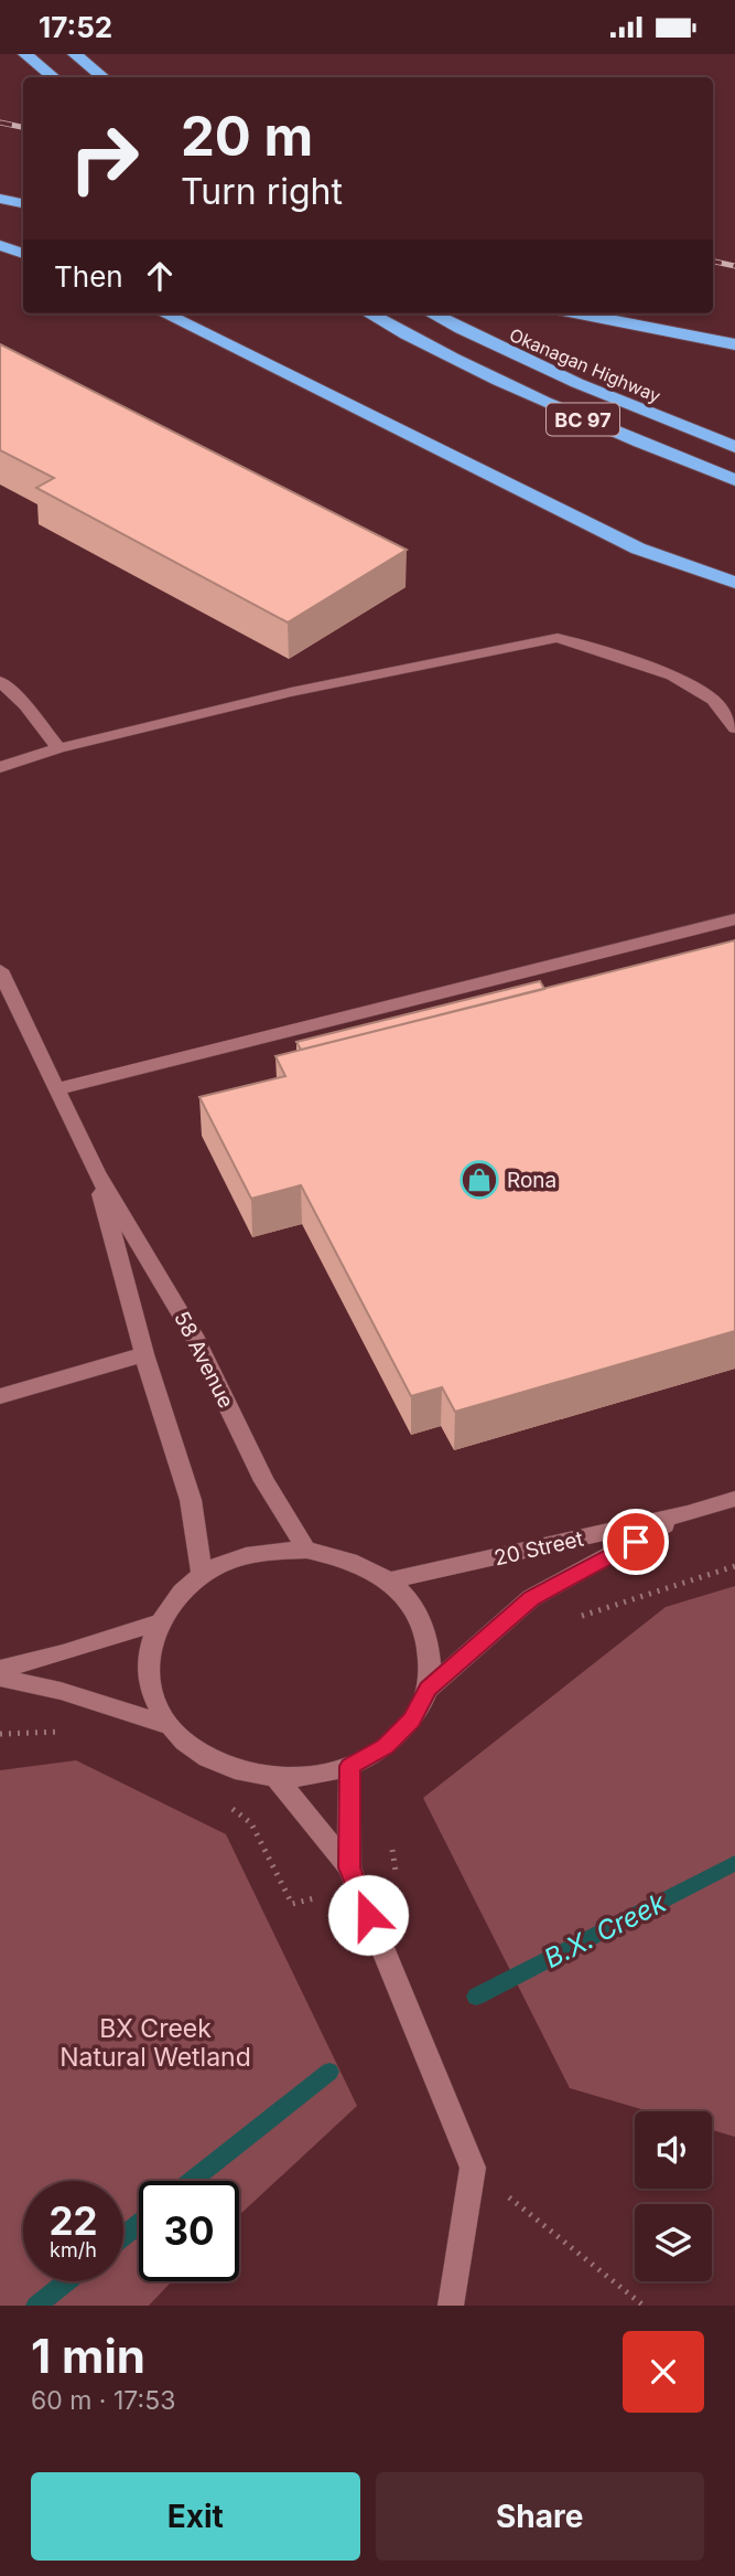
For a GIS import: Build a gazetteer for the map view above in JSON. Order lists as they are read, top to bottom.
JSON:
{
  "streets": {
    "highway": ["Okanagan Highway", "BC 97"],
    "street": ["58 Avenue", "20 Street"]
  },
  "crossings": [
    ["58 Avenue", "20 Street"]
  ],
  "water": ["B.X. Creek"],
  "parks": ["BX Creek Natural Wetland"],
  "places": {
    "shop": ["Rona"]
  },
  "page": {
    "status": "17:52",
    "turn": ["20 m", "Turn right"],
    "then": "Then",
    "speed": "22 km/h",
    "limit": "30",
    "heading": ["1 min", "60 m · 17:53"],
    "buttons": ["Exit", "Share"]
  }
}
